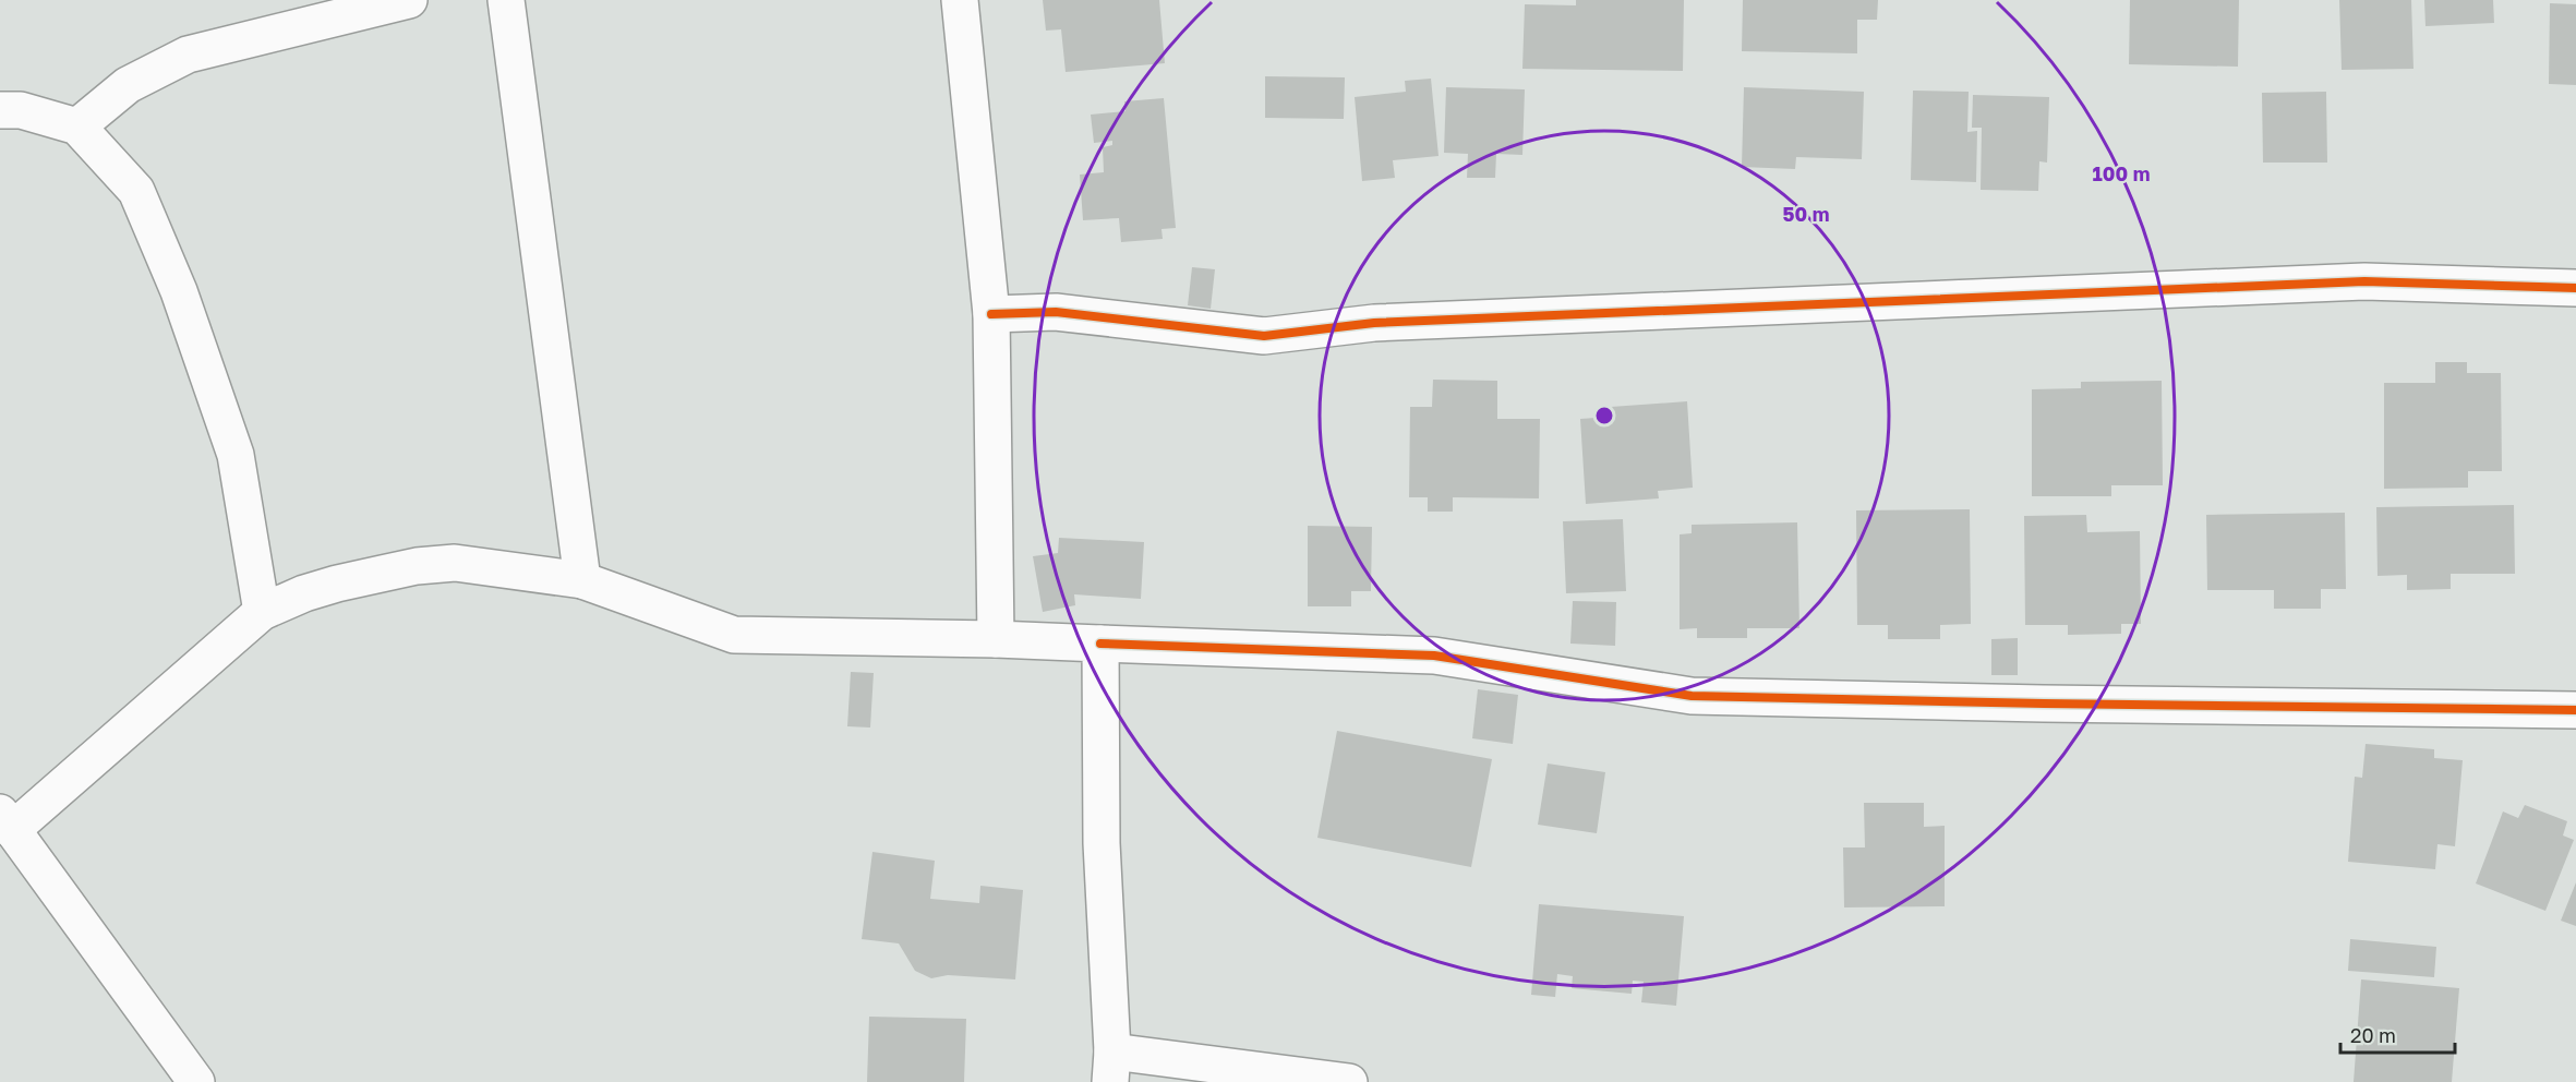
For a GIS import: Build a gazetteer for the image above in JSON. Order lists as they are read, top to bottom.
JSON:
{
  "scale_bar": "20 m",
  "rings": ["100 m", "50 m"]
}
